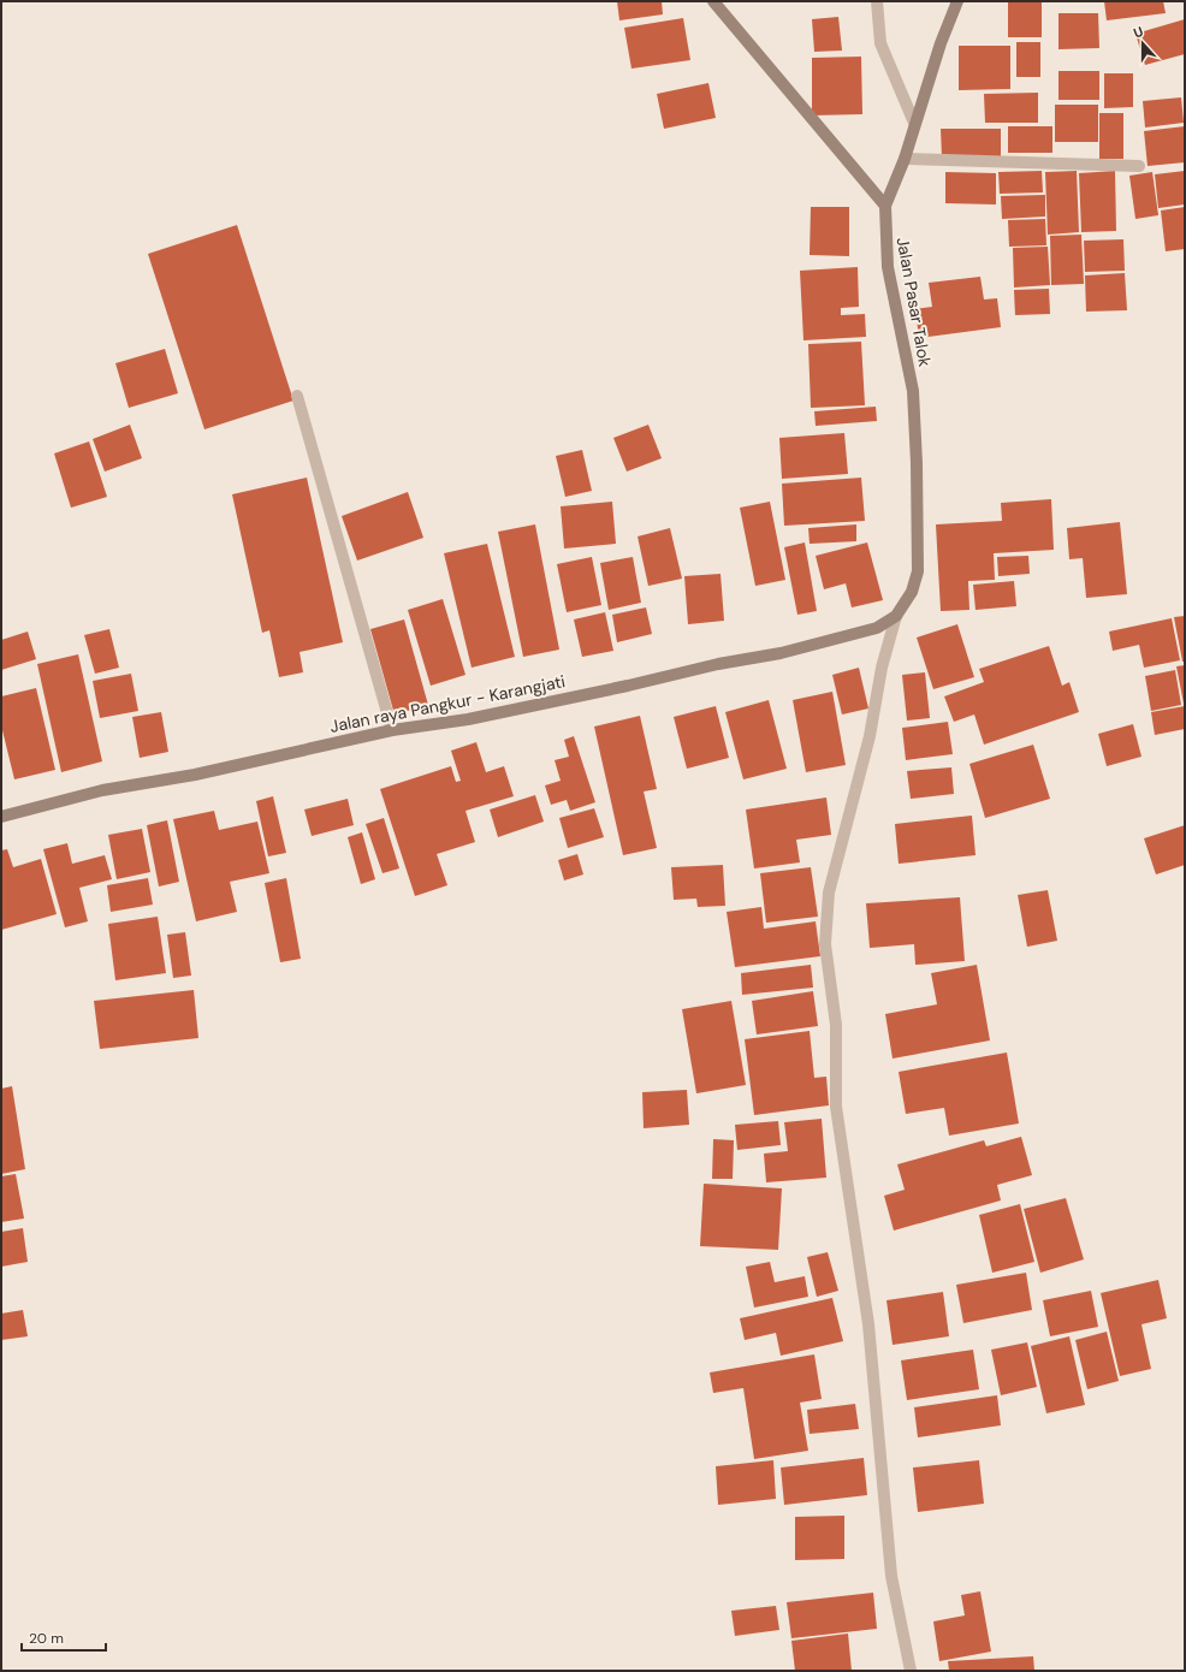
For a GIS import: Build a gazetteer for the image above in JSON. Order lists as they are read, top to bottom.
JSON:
{
  "streets": {
    "main road": ["Jalan Pasar Talok", "Jalan raya Pangkur - Karangjati"]
  },
  "crossings": [
    ["Jalan Pasar Talok", "Jalan raya Pangkur - Karangjati"]
  ],
  "scale_bar": "20 m",
  "north": "top"
}
